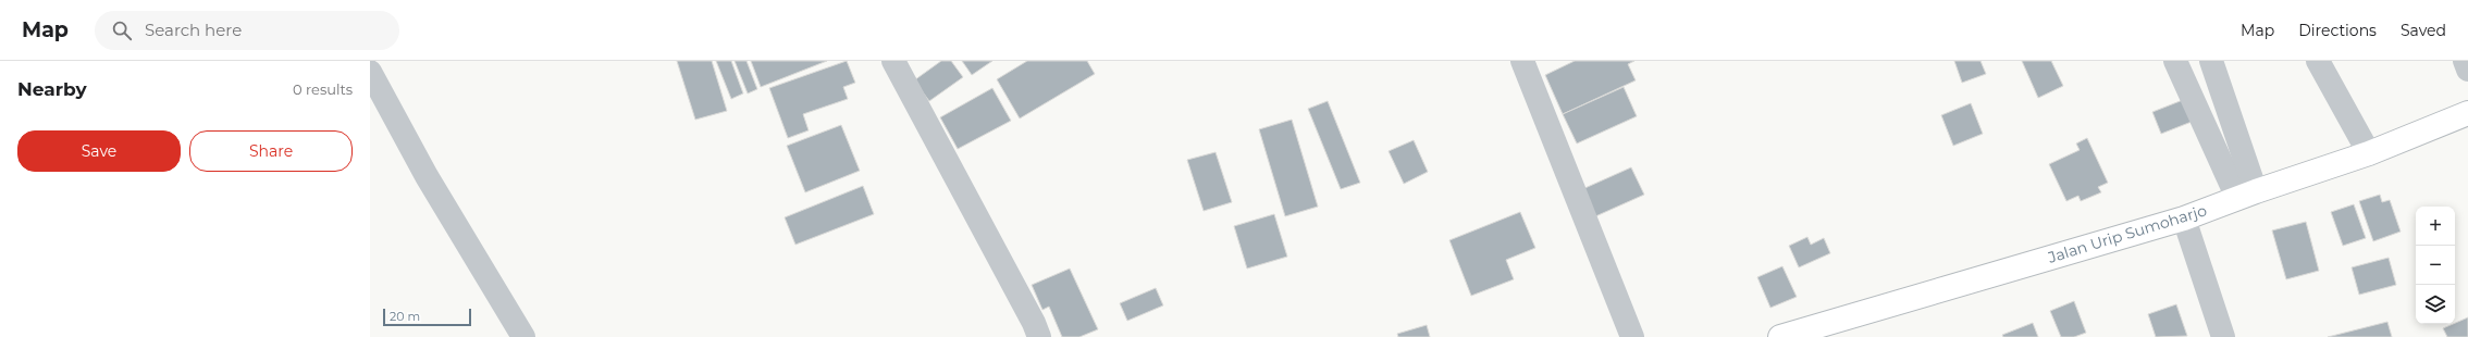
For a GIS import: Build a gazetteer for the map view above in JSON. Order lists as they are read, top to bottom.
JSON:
{
  "streets": {
    "main road": ["Jalan Urip Sumoharjo"]
  },
  "scale_bar": "20 m",
  "page": {
    "header": "Map",
    "search": "Search here",
    "nav": ["Map", "Directions", "Saved"],
    "heading": ["Nearby", "0 results"],
    "buttons": ["Save", "Share"],
    "map_buttons": ["+", "−"],
    "scale": "20 m"
  }
}
